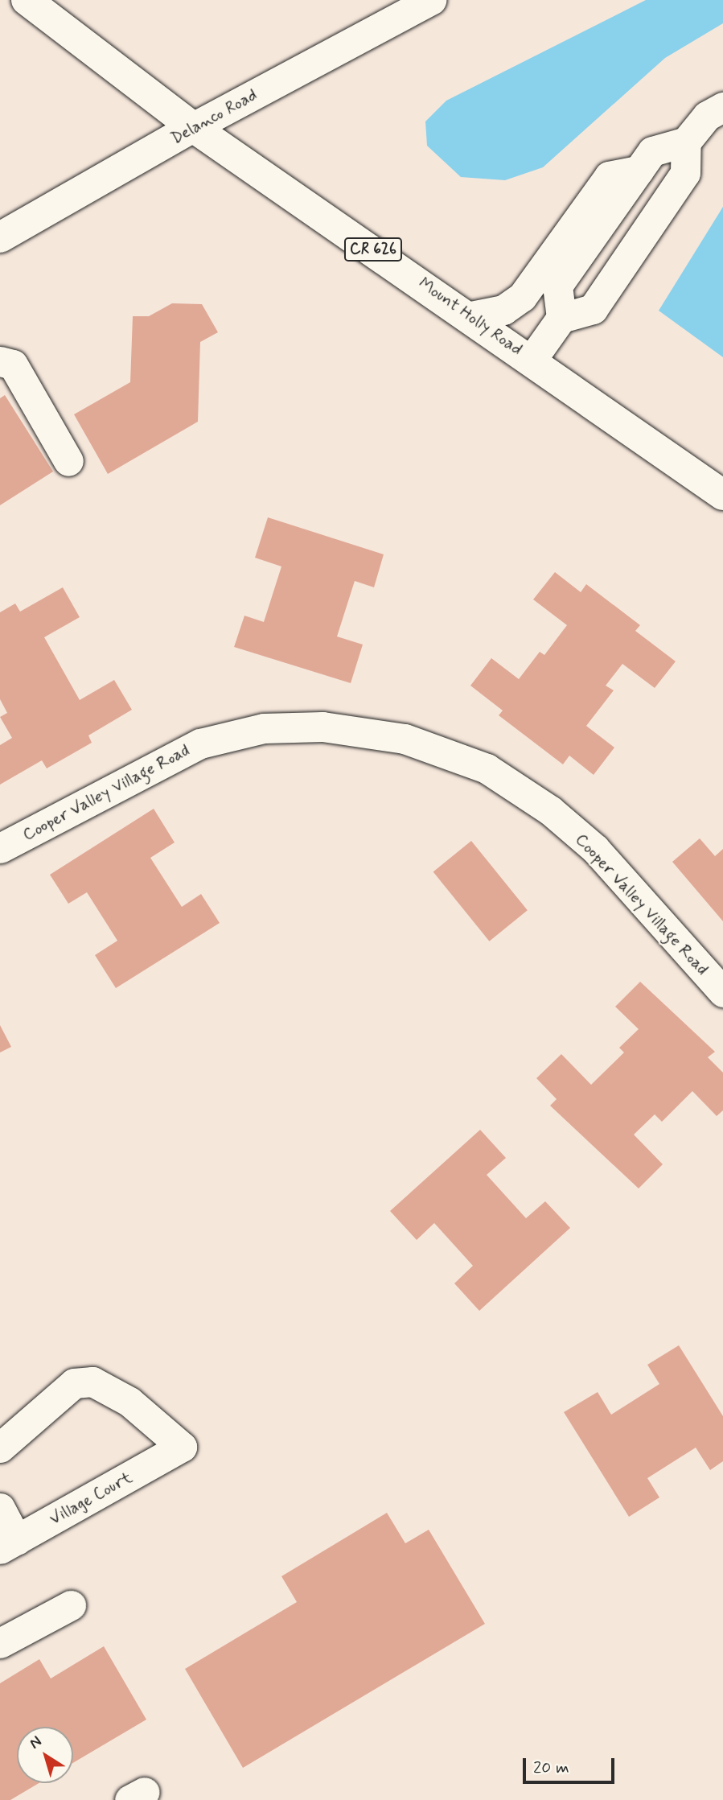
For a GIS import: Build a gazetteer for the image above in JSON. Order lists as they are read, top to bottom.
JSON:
{
  "streets": {
    "main road": ["Delanco Road", "CR 626", "Mount Holly Road"],
    "street": ["Cooper Valley Village Road", "Village Court"]
  },
  "crossings": [
    ["Delanco Road", "Mount Holly Road"]
  ],
  "scale_bar": "20 m",
  "north": "top left"
}
